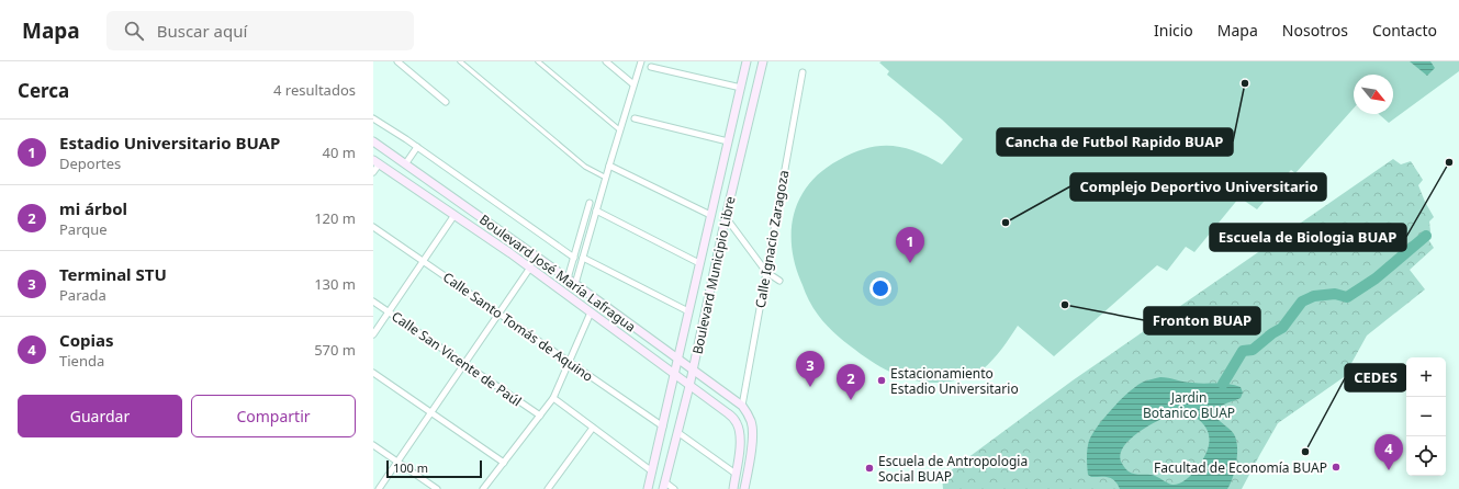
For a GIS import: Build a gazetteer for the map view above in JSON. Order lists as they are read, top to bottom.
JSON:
{
  "streets": {
    "main road": ["Boulevard José María Lafragua", "Boulevard Municipio Libre"],
    "street": ["Calle Ignacio Zaragoza", "Calle Santo Tomás de Aquino", "Calle San Vicente de Paúl"]
  },
  "crossings": [
    ["Calle Ignacio Zaragoza", "Boulevard José María Lafragua"],
    ["Boulevard José María Lafragua", "Boulevard Municipio Libre"],
    ["Boulevard Municipio Libre", "Calle Santo Tomás de Aquino"]
  ],
  "parks": ["Jardin Botanico BUAP"],
  "places": [
    "Cancha de Futbol Rapido BUAP",
    "Escuela de Biologia BUAP",
    "Complejo Deportivo Universitario",
    "Fronton BUAP",
    "Estacionamiento Estadio Universitario",
    "CEDES",
    "Facultad de Economía BUAP",
    "Escuela de Antropologia Social BUAP"
  ],
  "scale_bar": "100 m",
  "north": "bottom right",
  "page": {
    "header": "Mapa",
    "search": "Buscar aquí",
    "nav": [
      "Inicio",
      "Mapa",
      "Nosotros",
      "Contacto"
    ],
    "heading": ["Cerca", "4 resultados"],
    "list": [
      {
        "mark": "1",
        "name": "Estadio Universitario BUAP",
        "note": "Deportes",
        "value": "40 m"
      },
      {
        "mark": "2",
        "name": "mi árbol",
        "note": "Parque",
        "value": "120 m"
      },
      {
        "mark": "3",
        "name": "Terminal STU",
        "note": "Parada",
        "value": "130 m"
      },
      {
        "mark": "4",
        "name": "Copias",
        "note": "Tienda",
        "value": "570 m"
      }
    ],
    "pins": [
      "1",
      "3",
      "2",
      "4"
    ],
    "map_buttons": ["+", "−"],
    "buttons": ["Guardar", "Compartir"],
    "scale": "100 m"
  }
}
